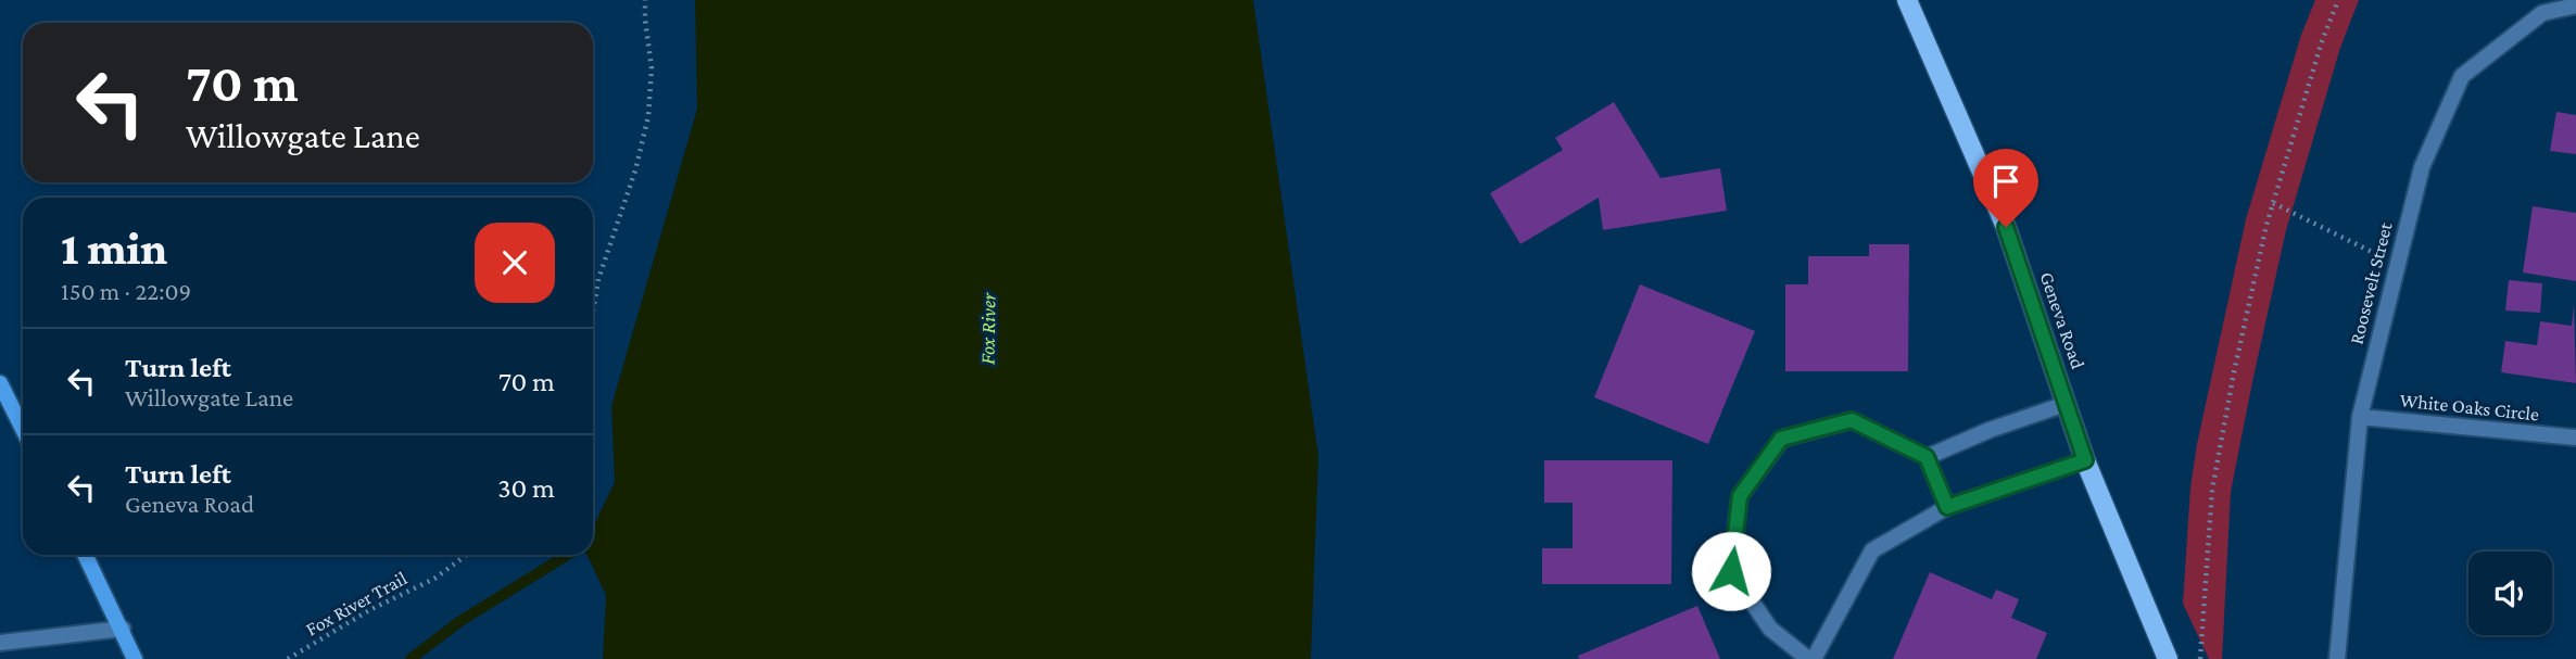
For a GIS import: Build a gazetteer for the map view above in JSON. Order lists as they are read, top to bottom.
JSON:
{
  "streets": {
    "main road": ["Geneva Road"],
    "street": ["Roosevelt Street", "White Oaks Circle"],
    "path": ["Fox River Trail"]
  },
  "crossings": [
    ["Roosevelt Street", "White Oaks Circle"]
  ],
  "water": ["Fox River"],
  "page": {
    "turn": ["70 m", "Willowgate Lane"],
    "heading": ["1 min", "150 m · 22:09"],
    "list": [
      {
        "name": "Turn left",
        "note": "Willowgate Lane",
        "value": "70 m"
      },
      {
        "name": "Turn left",
        "note": "Geneva Road",
        "value": "30 m"
      }
    ]
  }
}
